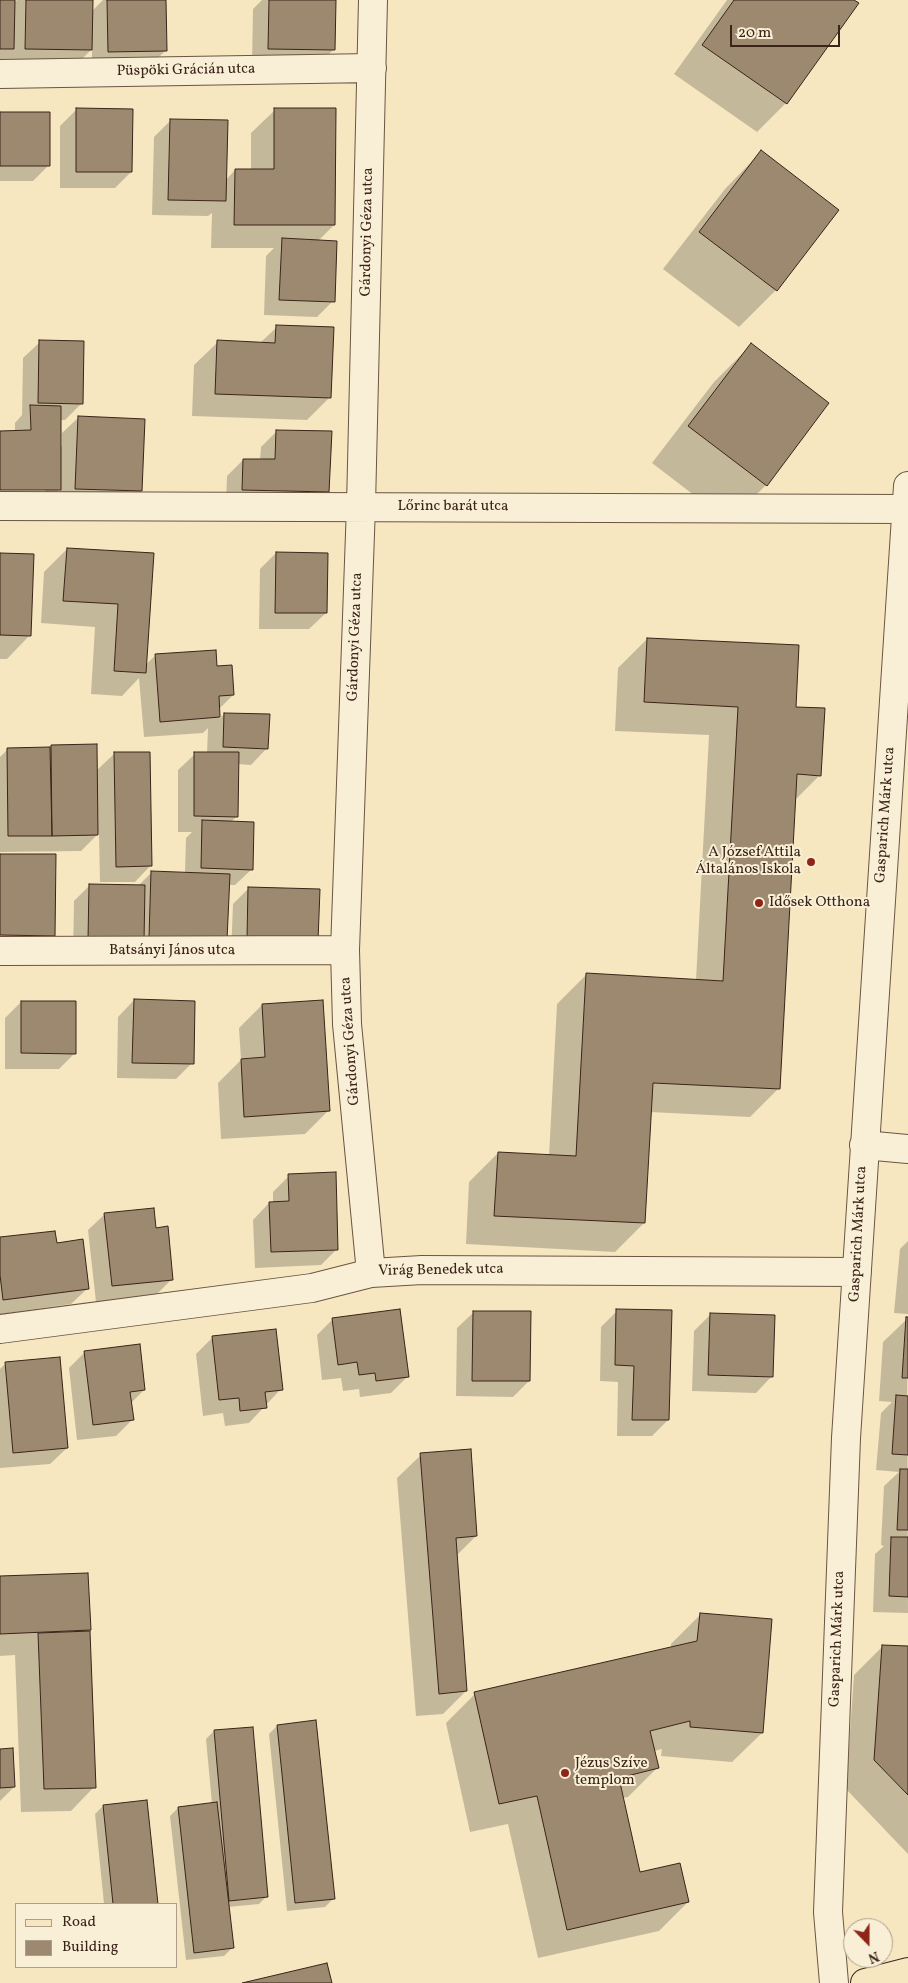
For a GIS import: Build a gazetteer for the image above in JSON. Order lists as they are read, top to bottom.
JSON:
{
  "streets": {
    "street": [
      "Püspöki Grácián utca",
      "Gárdonyi Géza utca",
      "Lőrinc barát utca",
      "Gasparich Márk utca",
      "Batsányi János utca",
      "Virág Benedek utca"
    ]
  },
  "crossings": [
    ["Püspöki Grácián utca", "Gárdonyi Géza utca"],
    ["Gárdonyi Géza utca", "Lőrinc barát utca"],
    ["Gárdonyi Géza utca", "Batsányi János utca"],
    ["Gárdonyi Géza utca", "Virág Benedek utca"],
    ["Lőrinc barát utca", "Gasparich Márk utca"],
    ["Gasparich Márk utca", "Virág Benedek utca"]
  ],
  "places": ["A József Attila Általános Iskola", "Idősek Otthona", "Jézus Szíve templom"],
  "legend": ["Road", "Building"],
  "scale_bar": "20 m",
  "north": "bottom"
}
